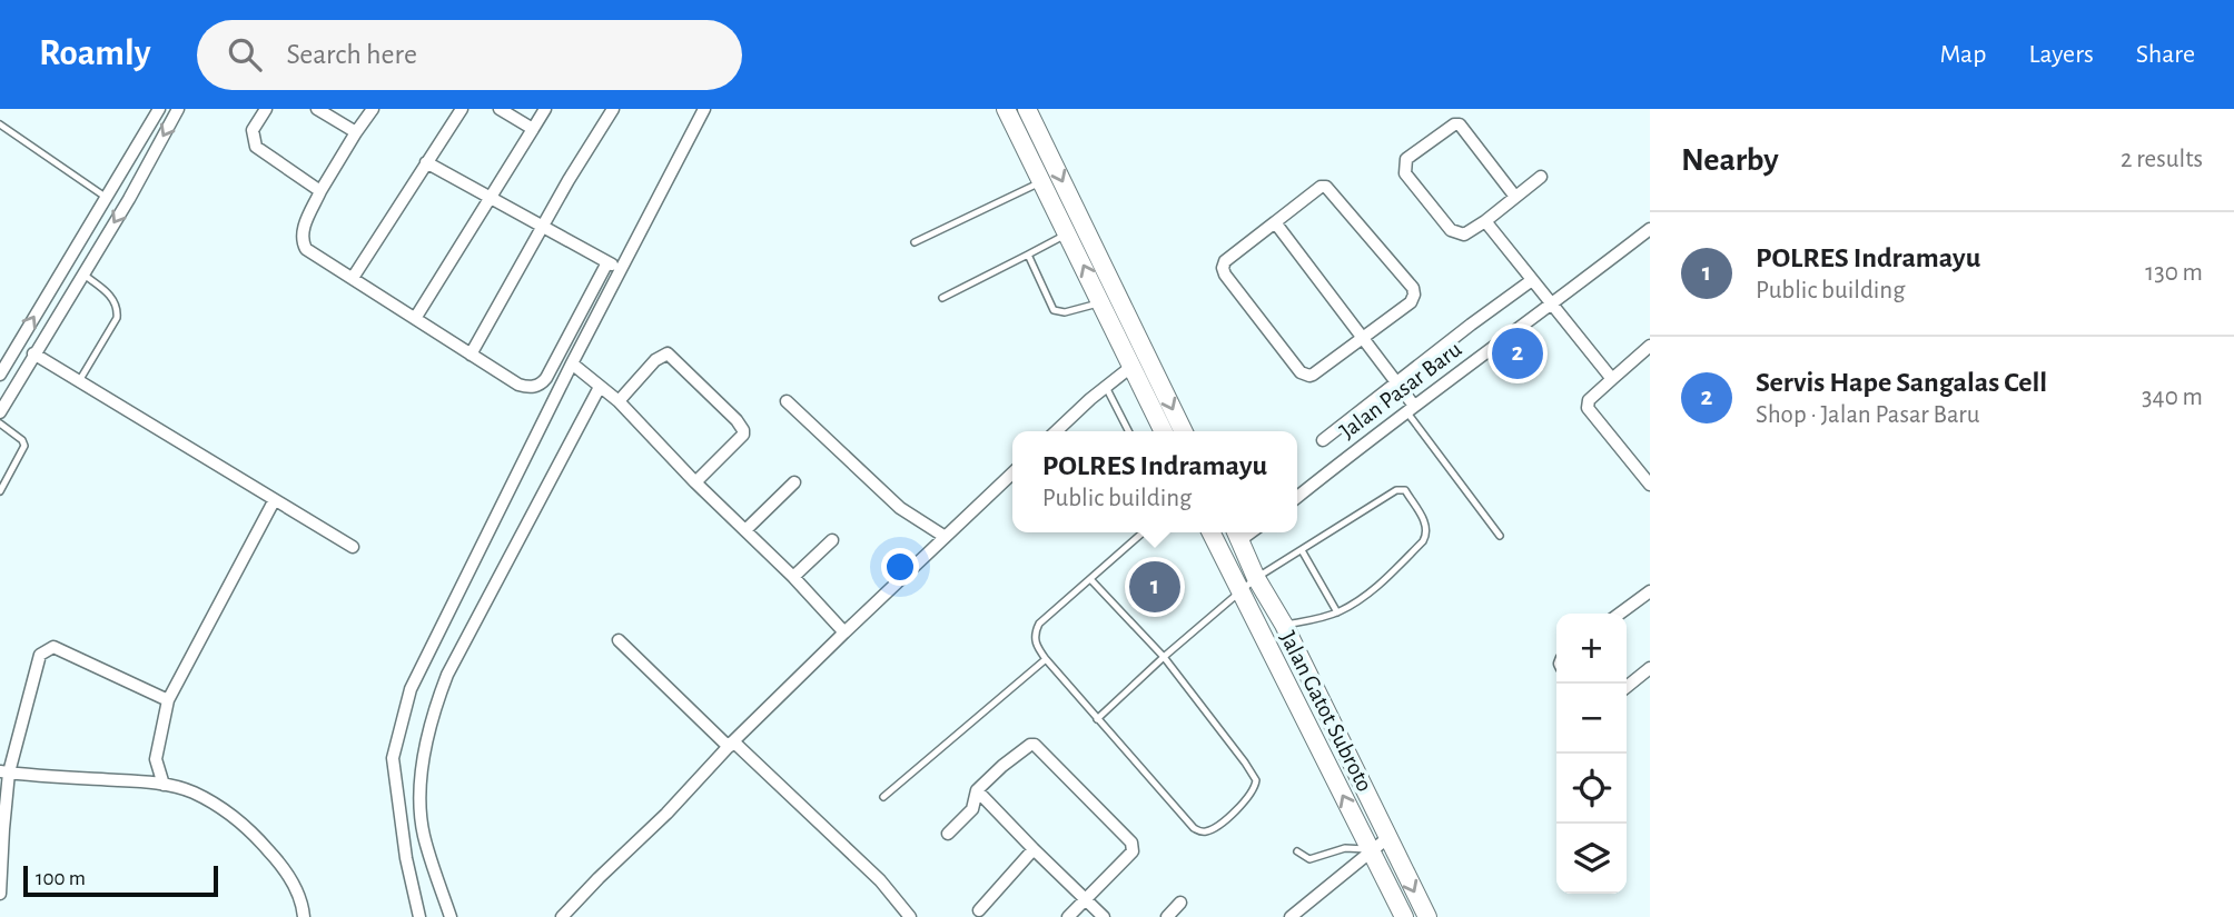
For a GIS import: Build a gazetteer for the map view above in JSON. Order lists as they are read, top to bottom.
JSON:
{
  "streets": {
    "street": ["Jalan Pasar Baru", "Jalan Gatot Subroto"]
  },
  "scale_bar": "100 m",
  "page": {
    "header": "Roamly",
    "search": "Search here",
    "nav": ["Map", "Layers", "Share"],
    "heading": ["Nearby", "2 results"],
    "list": [
      {
        "mark": "1",
        "name": "POLRES Indramayu",
        "note": "Public building",
        "value": "130 m"
      },
      {
        "mark": "2",
        "name": "Servis Hape Sangalas Cell",
        "note": "Shop · Jalan Pasar Baru",
        "value": "340 m"
      }
    ],
    "pins": ["2", "1"],
    "popup": ["POLRES Indramayu", "Public building"],
    "map_buttons": ["+", "−"],
    "scale": "100 m"
  }
}
